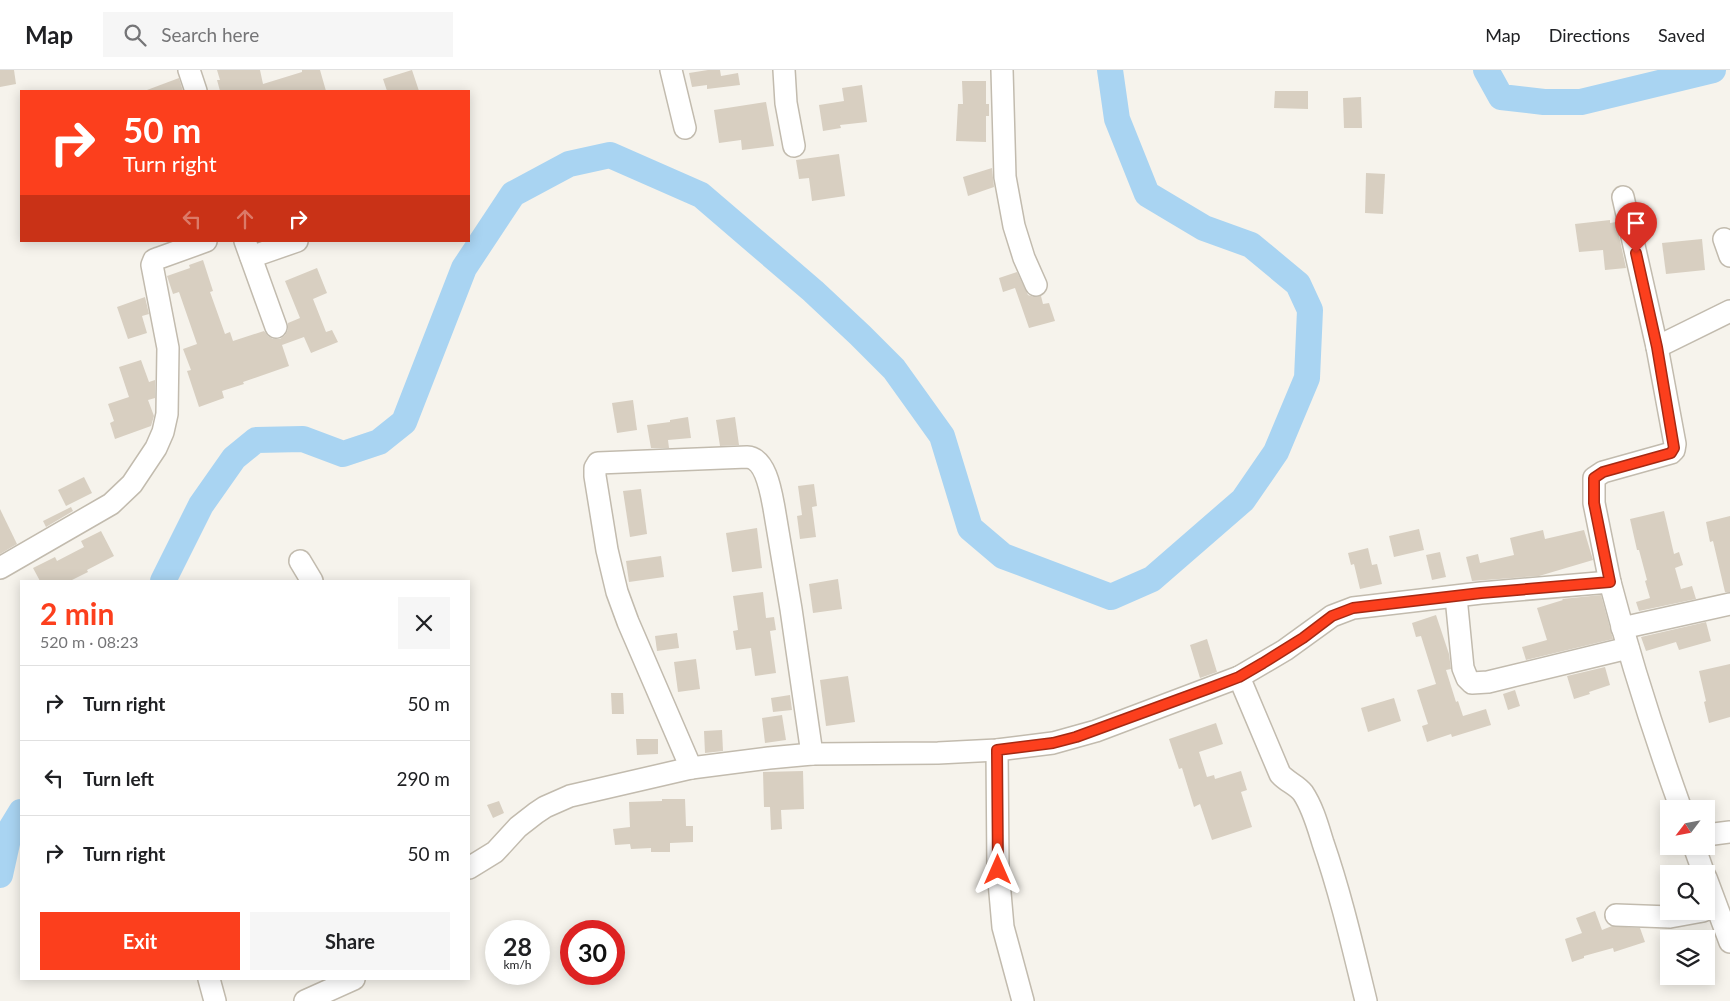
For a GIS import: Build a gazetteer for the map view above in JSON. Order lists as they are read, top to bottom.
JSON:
{
  "north": "bottom left",
  "page": {
    "header": "Map",
    "search": "Search here",
    "nav": ["Map", "Directions", "Saved"],
    "turn": ["50 m", "Turn right"],
    "heading": ["2 min", "520 m · 08:23"],
    "list": [
      {
        "name": "Turn right",
        "value": "50 m"
      },
      {
        "name": "Turn left",
        "value": "290 m"
      },
      {
        "name": "Turn right",
        "value": "50 m"
      }
    ],
    "buttons": ["Exit", "Share"],
    "speed": "28 km/h",
    "limit": "30"
  }
}
